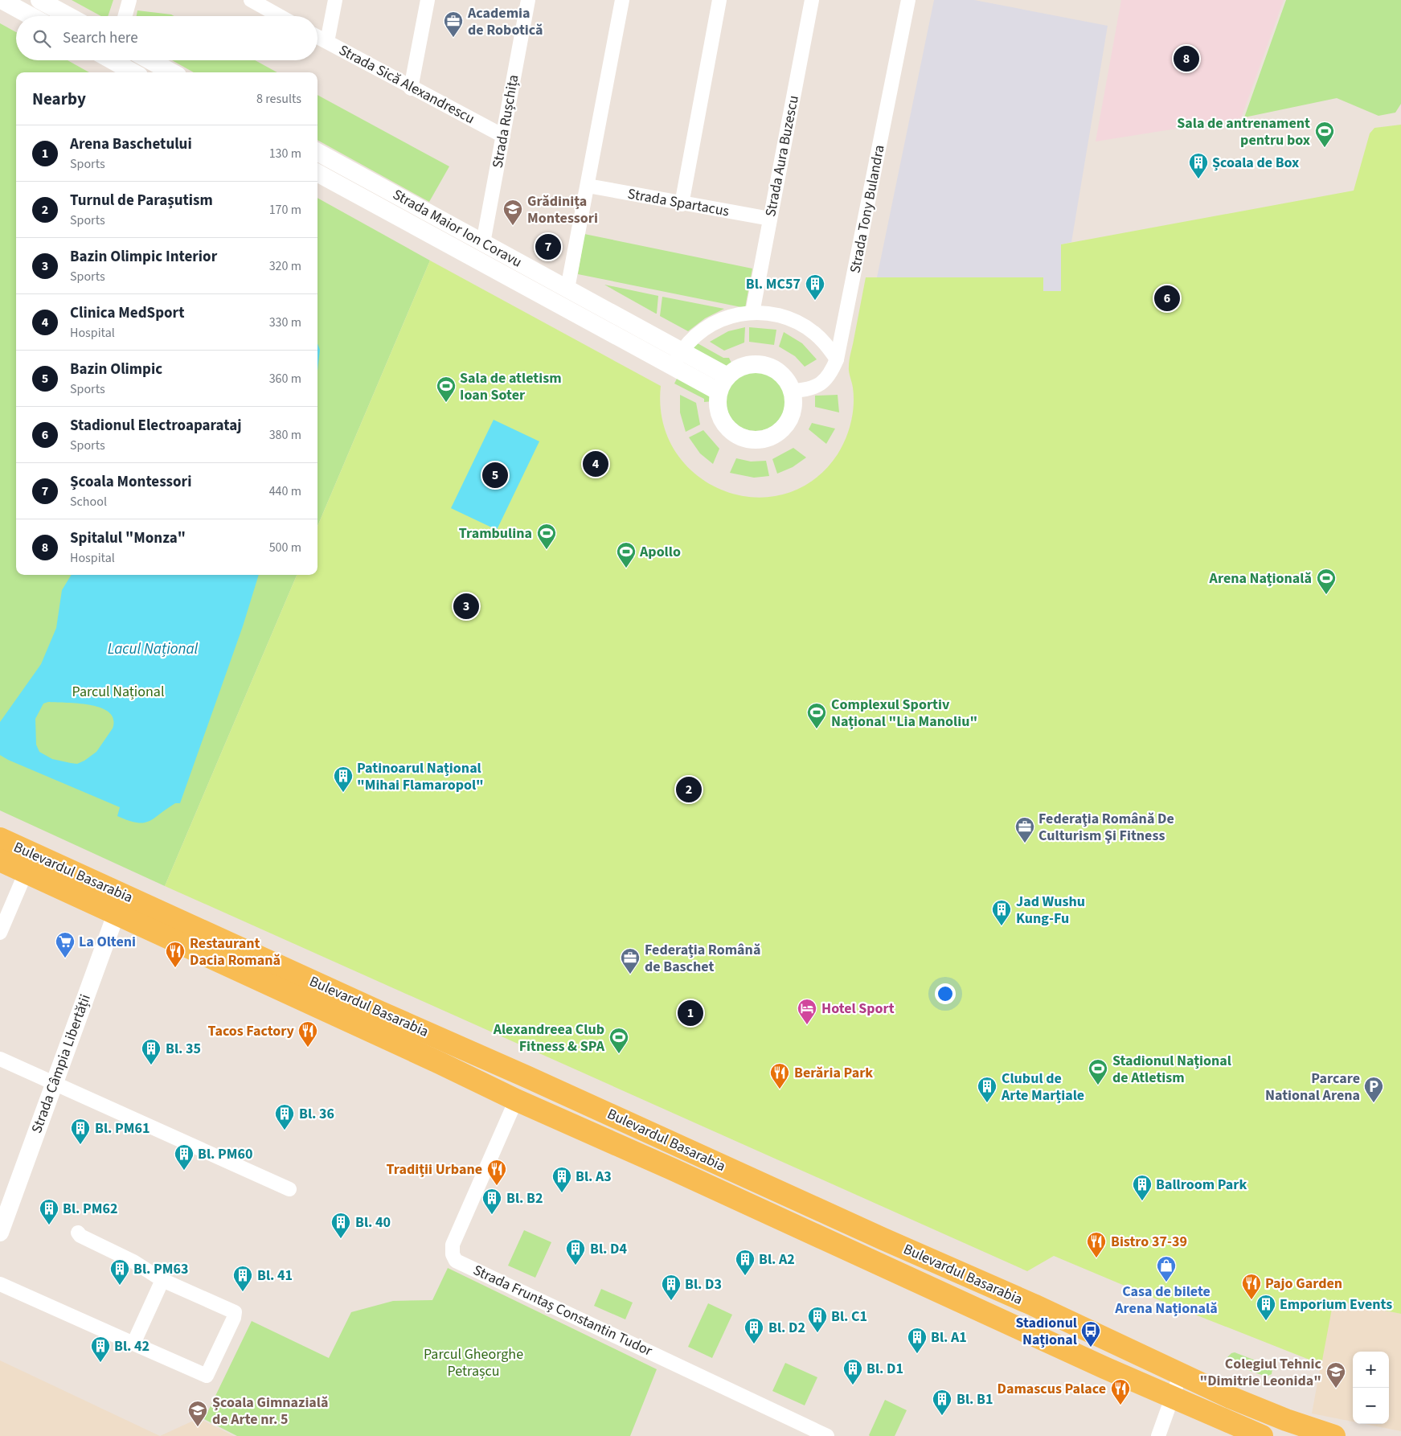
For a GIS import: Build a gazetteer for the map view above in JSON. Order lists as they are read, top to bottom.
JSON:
{
  "streets": {
    "main road": ["Bulevardul Basarabia"],
    "street": [
      "Strada Sică Alexandrescu",
      "Strada Rușchița",
      "Strada Aura Buzescu",
      "Strada Spartacus",
      "Strada Tony Bulandra",
      "Strada Maior Ion Coravu",
      "Strada Câmpia Libertății",
      "Strada Fruntaș Constantin Tudor"
    ]
  },
  "crossings": [
    ["Strada Sică Alexandrescu", "Strada Rușchița"],
    ["Strada Rușchița", "Strada Maior Ion Coravu"],
    ["Strada Aura Buzescu", "Strada Spartacus"],
    ["Strada Tony Bulandra", "Strada Maior Ion Coravu"],
    ["Bulevardul Basarabia", "Strada Câmpia Libertății"],
    ["Bulevardul Basarabia", "Strada Fruntaș Constantin Tudor"]
  ],
  "water": ["Lacul Național"],
  "parks": ["Parcul Național", "Parcul Gheorghe Petrașcu"],
  "places": {
    "office": ["Academia de Robotică", "Federaţia Română De Culturism Şi Fitness", "Federația Română de Baschet"],
    "sports": [
      "Sala de antrenament pentru box",
      "Sala de atletism Ioan Soter",
      "Trambulina",
      "Apollo",
      "Arena Națională",
      "Complexul Sportiv Național \"Lia Manoliu\"",
      "Alexandreea Club Fitness & SPA",
      "Stadionul Național de Atletism"
    ],
    "building": [
      "Școala de Box",
      "Bl. MC57",
      "Patinoarul Național \"Mihai Flamaropol\"",
      "Jad Wushu Kung-Fu",
      "Bl. 35",
      "Clubul de Arte Marțiale",
      "Bl. 36",
      "Bl. PM61",
      "Bl. PM60",
      "Bl. A3",
      "Ballroom Park",
      "Bl. B2",
      "Bl. PM62",
      "Bl. 40",
      "Bl. D4",
      "Bl. A2",
      "Bl. PM63",
      "Bl. 41",
      "Bl. D3",
      "Emporium Events",
      "Bl. C1",
      "Bl. D2",
      "Bl. A1",
      "Bl. 42",
      "Bl. D1",
      "Bl. B1"
    ],
    "school or university": ["Grădinița Montessori", "Colegiul Tehnic \"Dimitrie Leonida\"", "Școala Gimnazială de Arte nr. 5"],
    "supermarket": ["La Olteni"],
    "restaurant": [
      "Restaurant Dacia Romană",
      "Tacos Factory",
      "Berăria Park",
      "Tradiții Urbane",
      "Bistro 37-39",
      "Pajo Garden",
      "Damascus Palace"
    ],
    "hotel": ["Hotel Sport"],
    "parking": ["Parcare National Arena"],
    "shop": ["Casa de bilete Arena Națională"],
    "bus stop": ["Stadionul Național"]
  },
  "page": {
    "search": "Search here",
    "pins": [
      "8",
      "7",
      "6",
      "4",
      "5",
      "3",
      "2",
      "1"
    ],
    "heading": ["Nearby", "8 results"],
    "list": [
      {
        "mark": "1",
        "name": "Arena Baschetului",
        "note": "Sports",
        "value": "130 m"
      },
      {
        "mark": "2",
        "name": "Turnul de Parașutism",
        "note": "Sports",
        "value": "170 m"
      },
      {
        "mark": "3",
        "name": "Bazin Olimpic Interior",
        "note": "Sports",
        "value": "320 m"
      },
      {
        "mark": "4",
        "name": "Clinica MedSport",
        "note": "Hospital",
        "value": "330 m"
      },
      {
        "mark": "5",
        "name": "Bazin Olimpic",
        "note": "Sports",
        "value": "360 m"
      },
      {
        "mark": "6",
        "name": "Stadionul Electroaparataj",
        "note": "Sports",
        "value": "380 m"
      },
      {
        "mark": "7",
        "name": "Școala Montessori",
        "note": "School",
        "value": "440 m"
      },
      {
        "mark": "8",
        "name": "Spitalul \"Monza\"",
        "note": "Hospital",
        "value": "500 m"
      }
    ],
    "map_buttons": ["+", "−"]
  }
}
